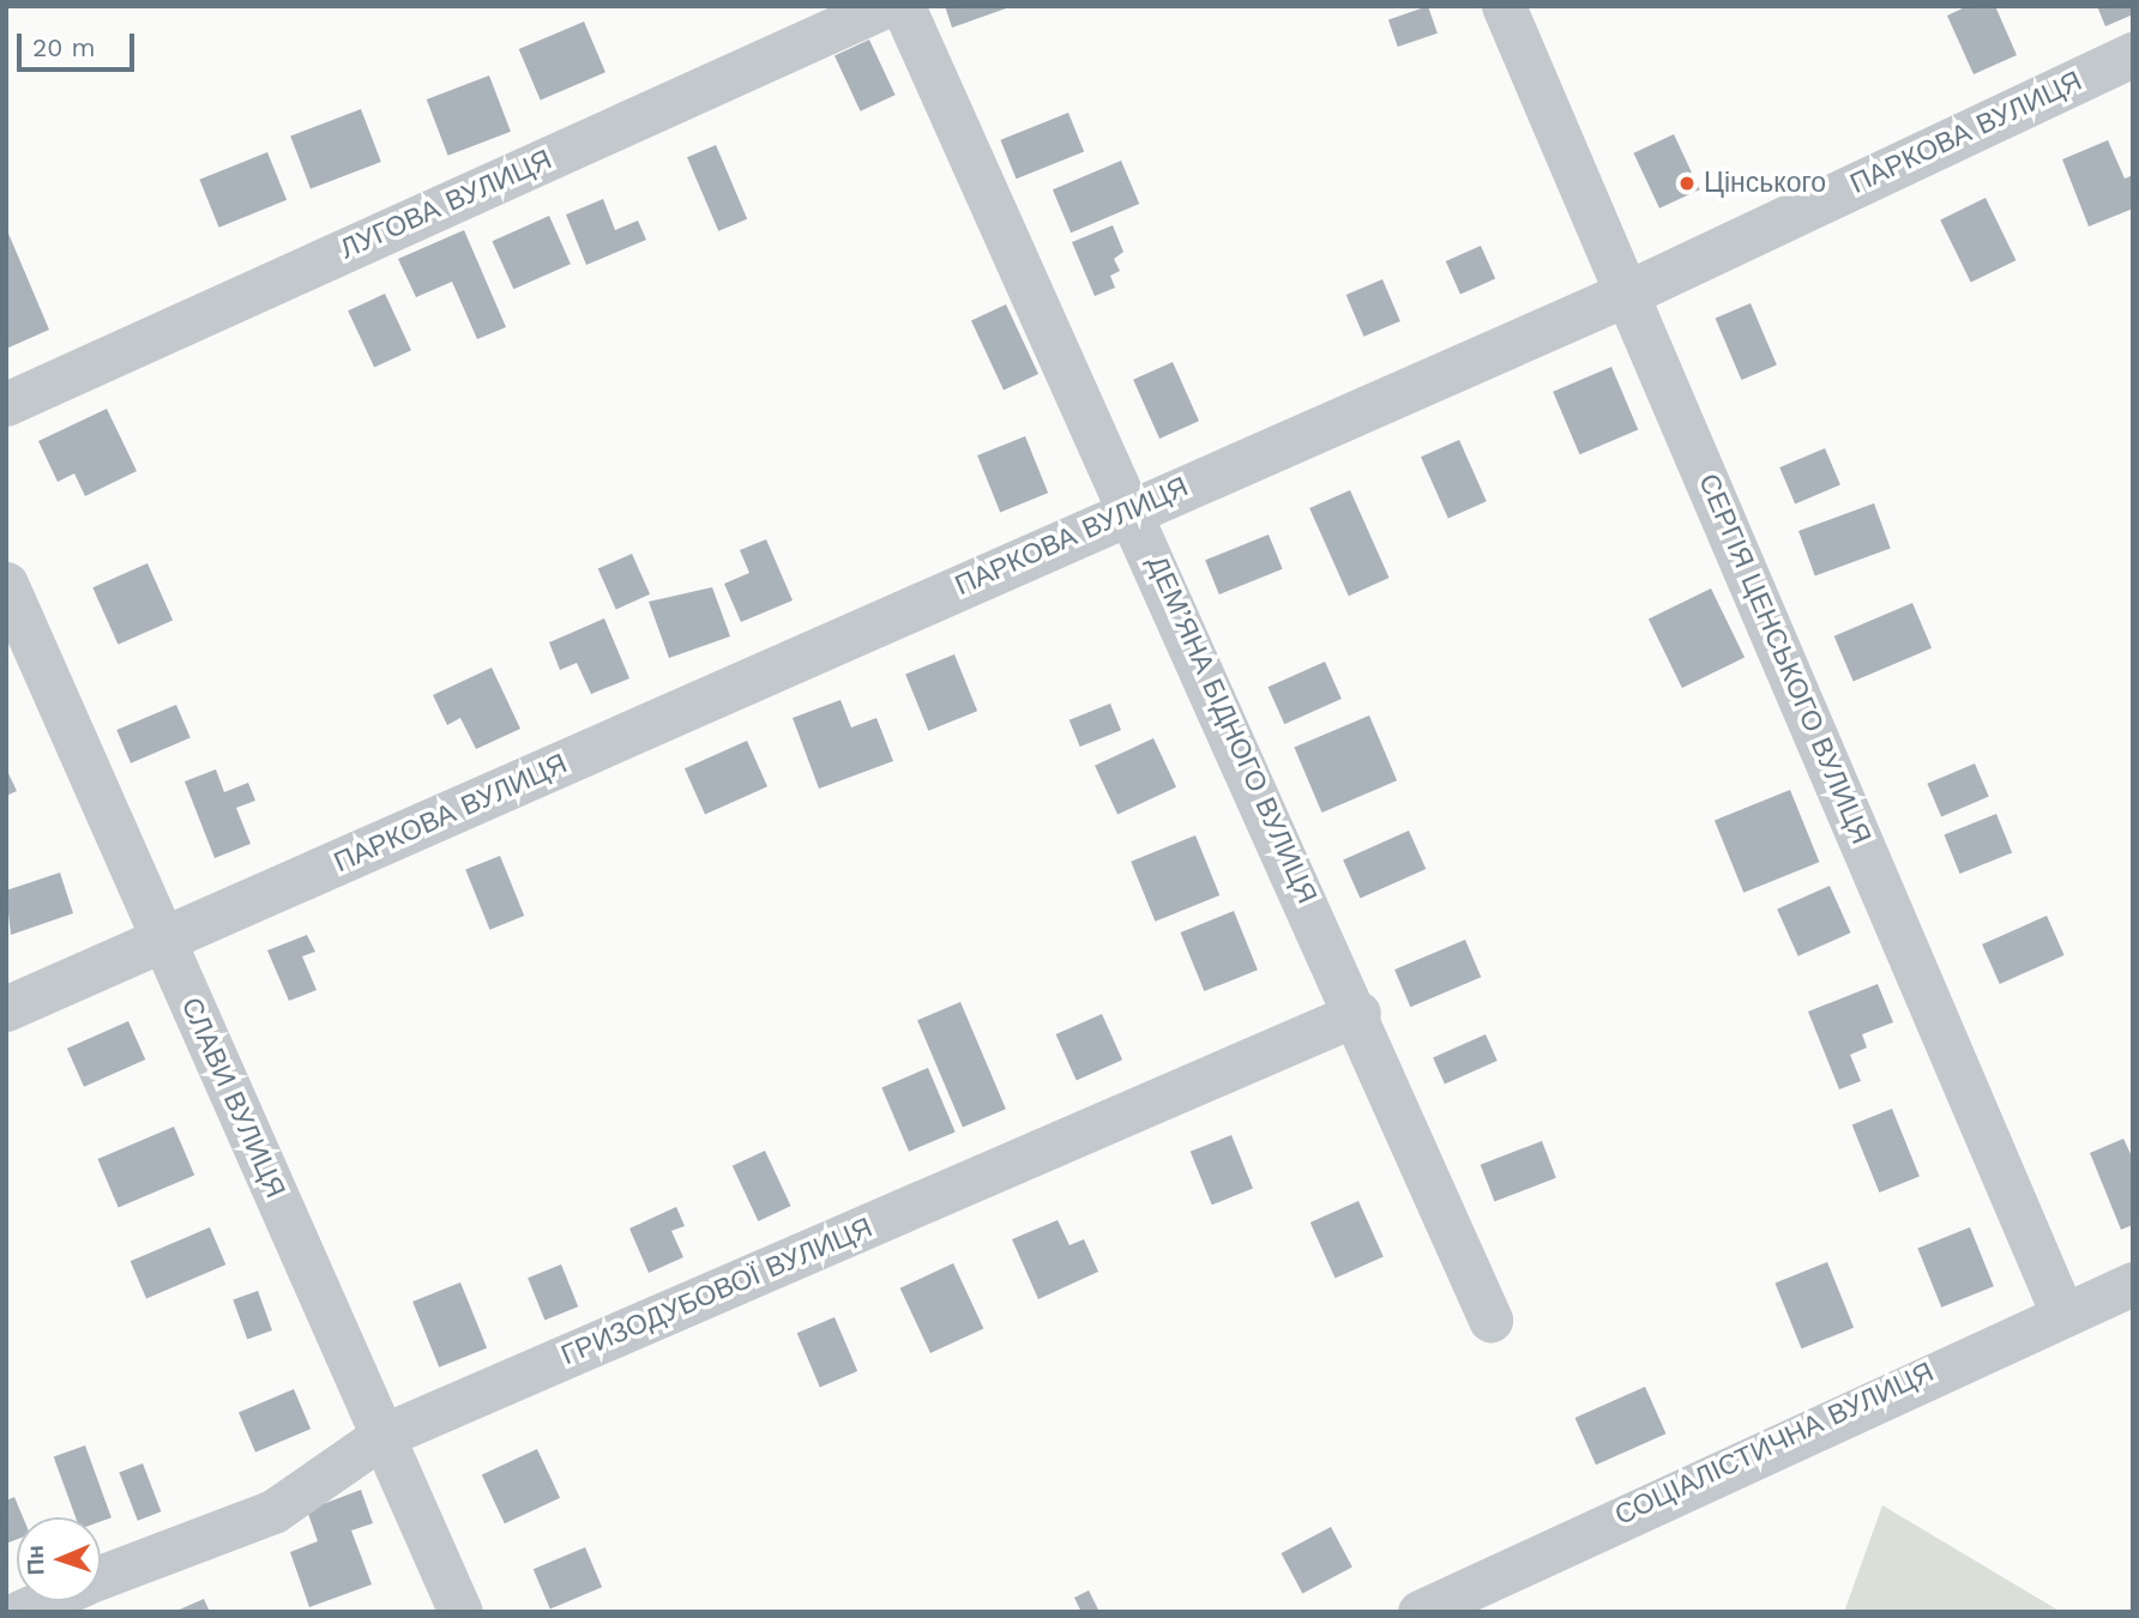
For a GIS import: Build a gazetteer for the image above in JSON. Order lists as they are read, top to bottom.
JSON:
{
  "streets": {
    "street": [
      "ПАРКОВА ВУЛИЦЯ",
      "ЛУГОВА ВУЛИЦЯ",
      "СЕРГІЯ ЦЕНСЬКОГО ВУЛИЦЯ",
      "ДЕМ’ЯНА БІДНОГО ВУЛИЦЯ",
      "СЛАВИ ВУЛИЦЯ",
      "ГРИЗОДУБОВОЇ ВУЛИЦЯ",
      "СОЦІАЛІСТИЧНА ВУЛИЦЯ"
    ]
  },
  "crossings": [
    ["ПАРКОВА ВУЛИЦЯ", "СЕРГІЯ ЦЕНСЬКОГО ВУЛИЦЯ"],
    ["ПАРКОВА ВУЛИЦЯ", "ДЕМ’ЯНА БІДНОГО ВУЛИЦЯ"],
    ["ПАРКОВА ВУЛИЦЯ", "СЛАВИ ВУЛИЦЯ"],
    ["СЕРГІЯ ЦЕНСЬКОГО ВУЛИЦЯ", "СОЦІАЛІСТИЧНА ВУЛИЦЯ"],
    ["ДЕМ’ЯНА БІДНОГО ВУЛИЦЯ", "ГРИЗОДУБОВОЇ ВУЛИЦЯ"],
    ["СЛАВИ ВУЛИЦЯ", "ГРИЗОДУБОВОЇ ВУЛИЦЯ"]
  ],
  "places": ["Цінського"],
  "scale_bar": "20 m",
  "north": "left"
}
